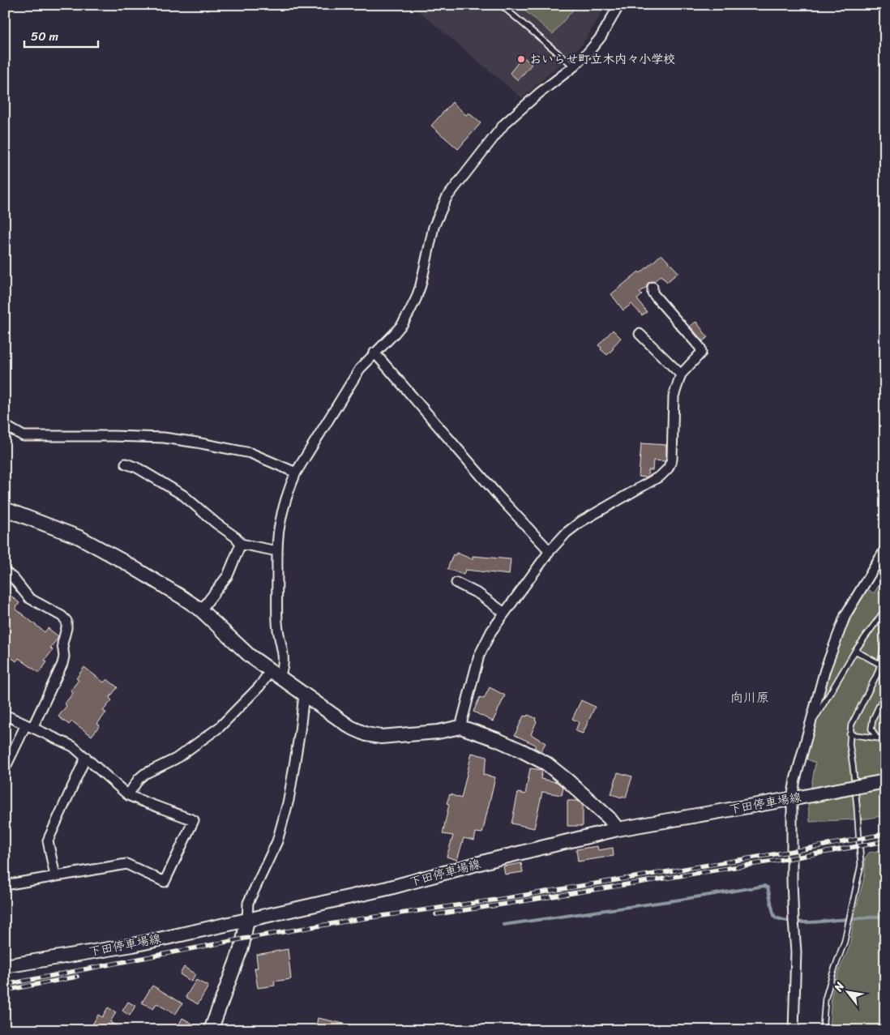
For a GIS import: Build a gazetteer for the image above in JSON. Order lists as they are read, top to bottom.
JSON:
{
  "streets": {
    "main road": ["下田停車場線"]
  },
  "districts": ["向川原"],
  "places": ["おいらせ町立木内々小学校"],
  "scale_bar": "50 m",
  "north": "top left"
}
